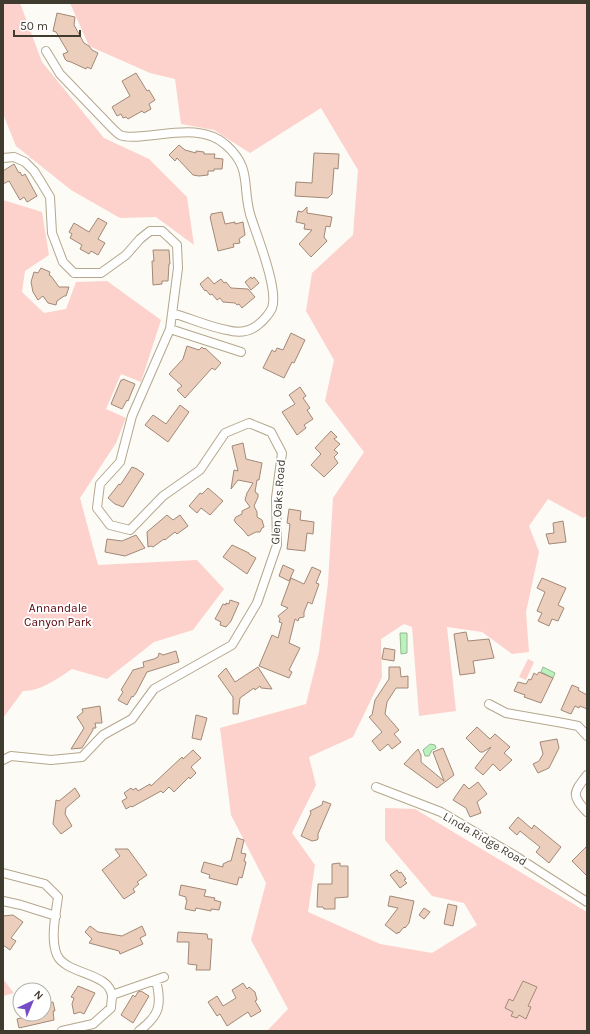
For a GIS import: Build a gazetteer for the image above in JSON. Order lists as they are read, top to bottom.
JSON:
{
  "streets": {
    "street": ["Glen Oaks Road", "Linda Ridge Road"]
  },
  "parks": ["Annandale Canyon Park"],
  "scale_bar": "50 m",
  "north": "top right"
}
